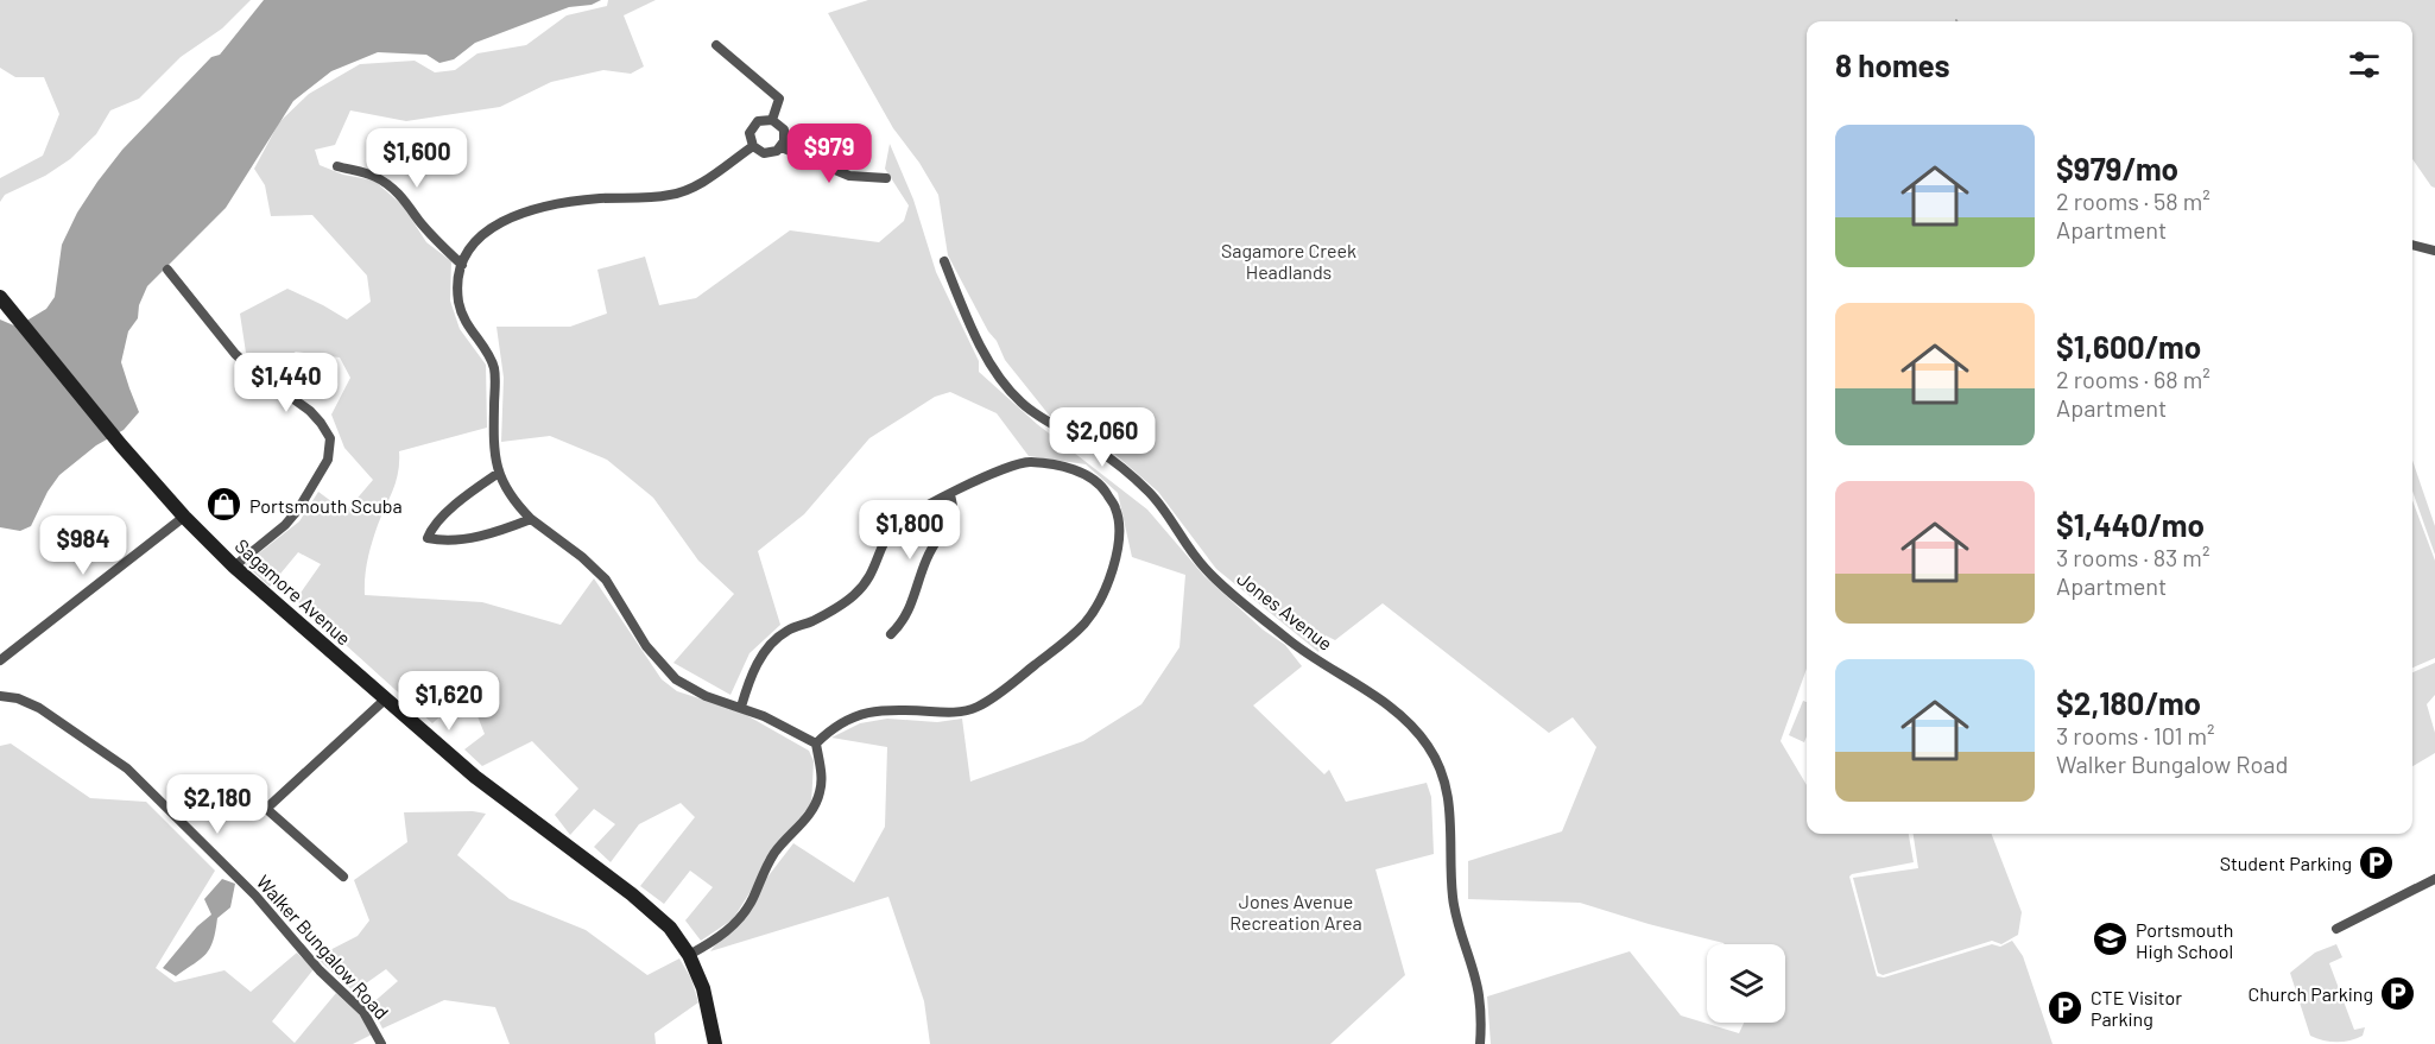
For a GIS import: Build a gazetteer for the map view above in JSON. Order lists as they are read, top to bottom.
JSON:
{
  "streets": {
    "main road": ["Sagamore Avenue"],
    "street": ["Jones Avenue", "Walker Bungalow Road"]
  },
  "parks": ["Sagamore Creek Headlands", "Jones Avenue Recreation Area"],
  "places": {
    "shop": ["Portsmouth Scuba"],
    "parking": ["Student Parking", "Church Parking", "CTE Visitor Parking"],
    "school or university": ["Portsmouth High School"]
  },
  "page": {
    "heading": "8 homes",
    "list": [
      {
        "name": "$979/mo",
        "note": "2 rooms · 58 m² · Apartment"
      },
      {
        "name": "$1,600/mo",
        "note": "2 rooms · 68 m² · Apartment"
      },
      {
        "name": "$1,440/mo",
        "note": "3 rooms · 83 m² · Apartment"
      },
      {
        "name": "$2,180/mo",
        "note": "3 rooms · 101 m² · Walker Bungalow Road"
      }
    ],
    "price": [
      "$979",
      "$1,600",
      "$1,440",
      "$2,060",
      "$1,800",
      "$984",
      "$1,620",
      "$2,180"
    ]
  }
}
